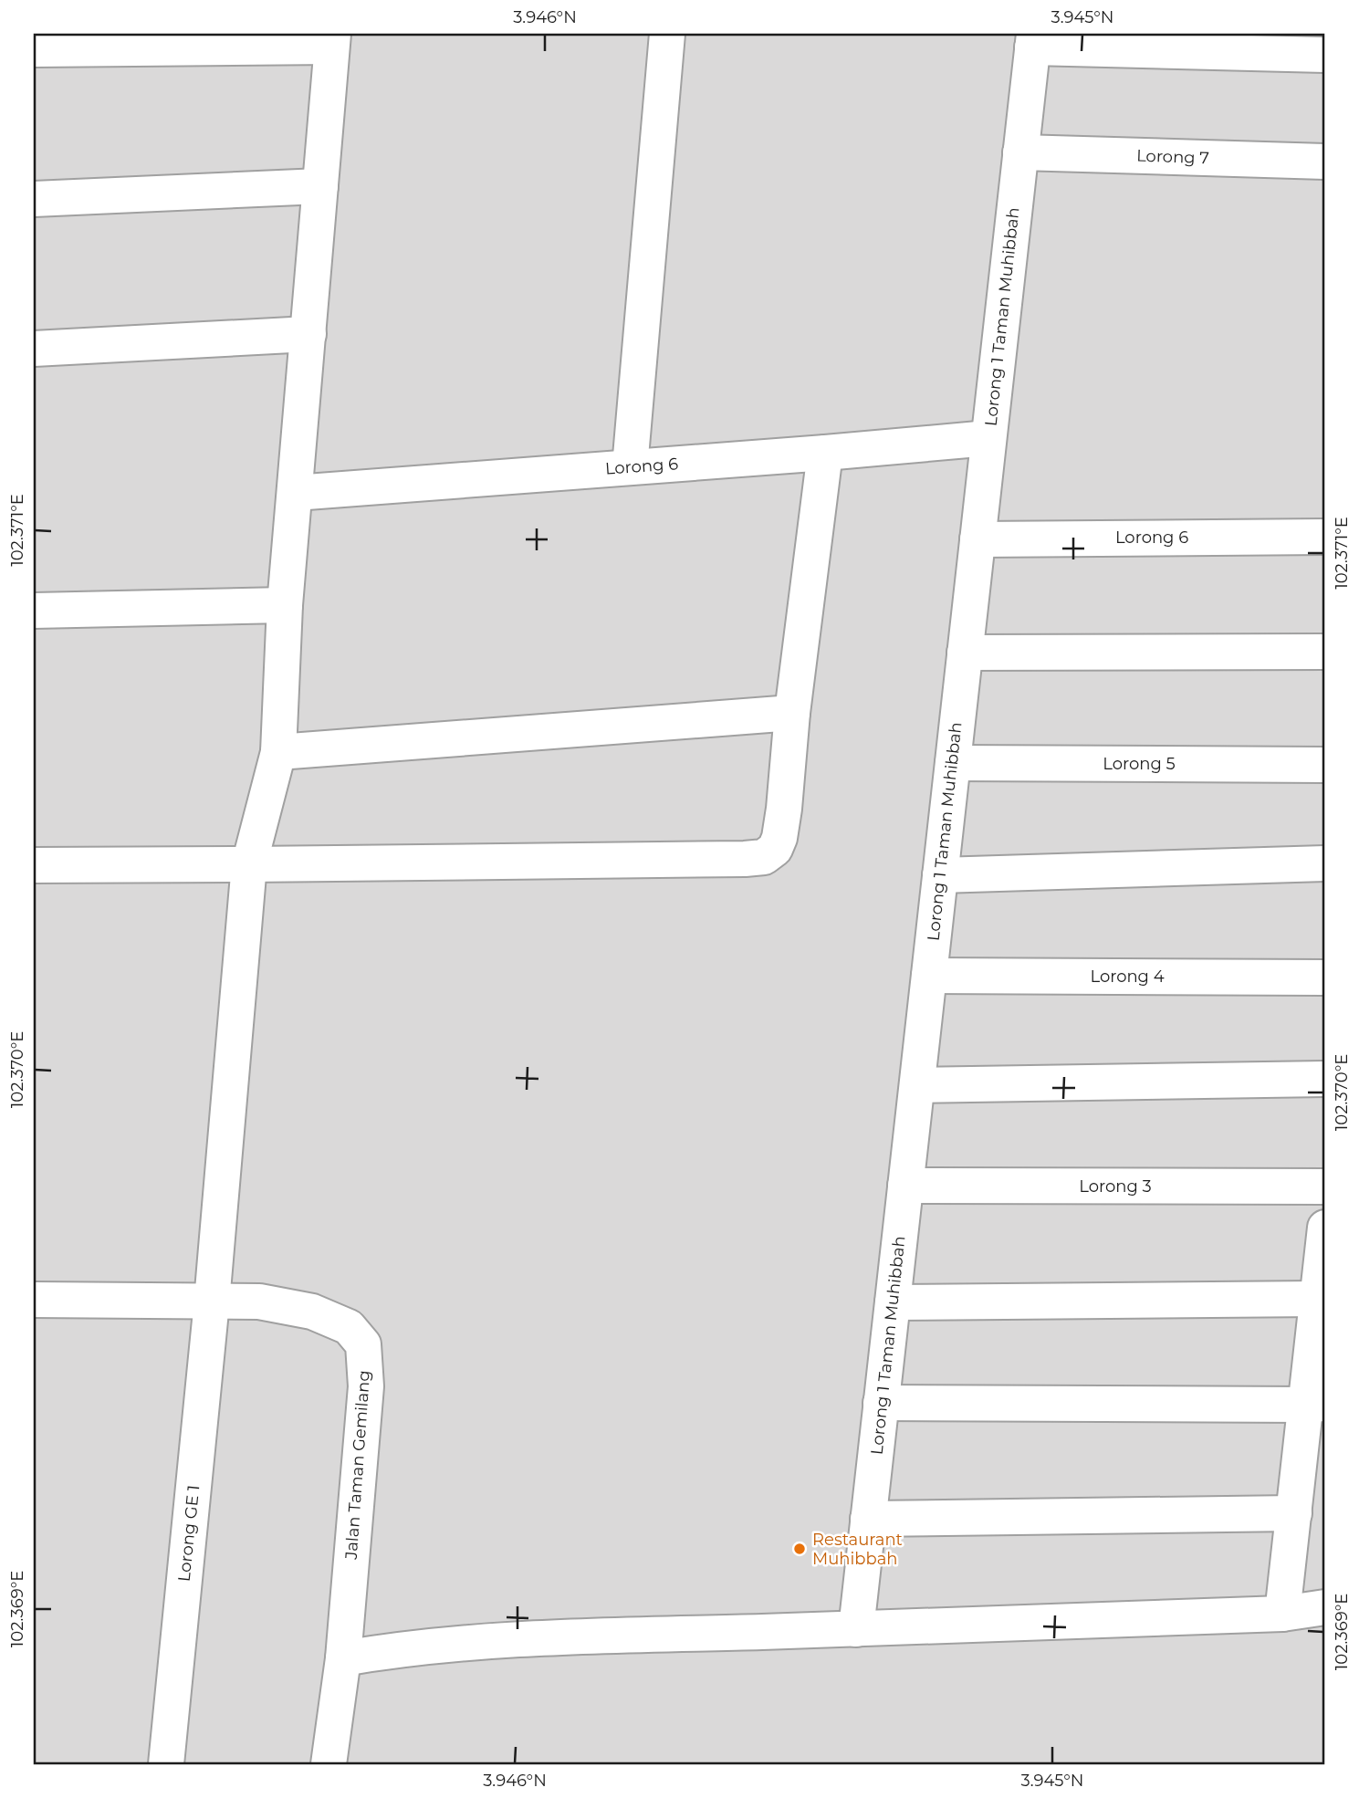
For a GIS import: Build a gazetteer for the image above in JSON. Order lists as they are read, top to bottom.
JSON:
{
  "streets": {
    "street": [
      "Lorong 7",
      "Lorong 1 Taman Muhibbah",
      "Lorong 6",
      "Lorong 5",
      "Lorong 4",
      "Lorong 3",
      "Jalan Taman Gemilang",
      "Lorong GE 1"
    ]
  },
  "crossings": [
    ["Lorong 7", "Lorong 1 Taman Muhibbah"],
    ["Lorong 1 Taman Muhibbah", "Lorong 6"],
    ["Lorong 1 Taman Muhibbah", "Lorong 5"],
    ["Lorong 1 Taman Muhibbah", "Lorong 4"],
    ["Lorong 1 Taman Muhibbah", "Lorong 3"],
    ["Lorong 6", "Lorong GE 1"],
    ["Jalan Taman Gemilang", "Lorong GE 1"]
  ],
  "places": ["Restaurant Muhibbah"],
  "coordinates": [
    "3.946°N",
    "3.945°N",
    "102.371°E",
    "102.370°E",
    "102.369°E"
  ]
}
